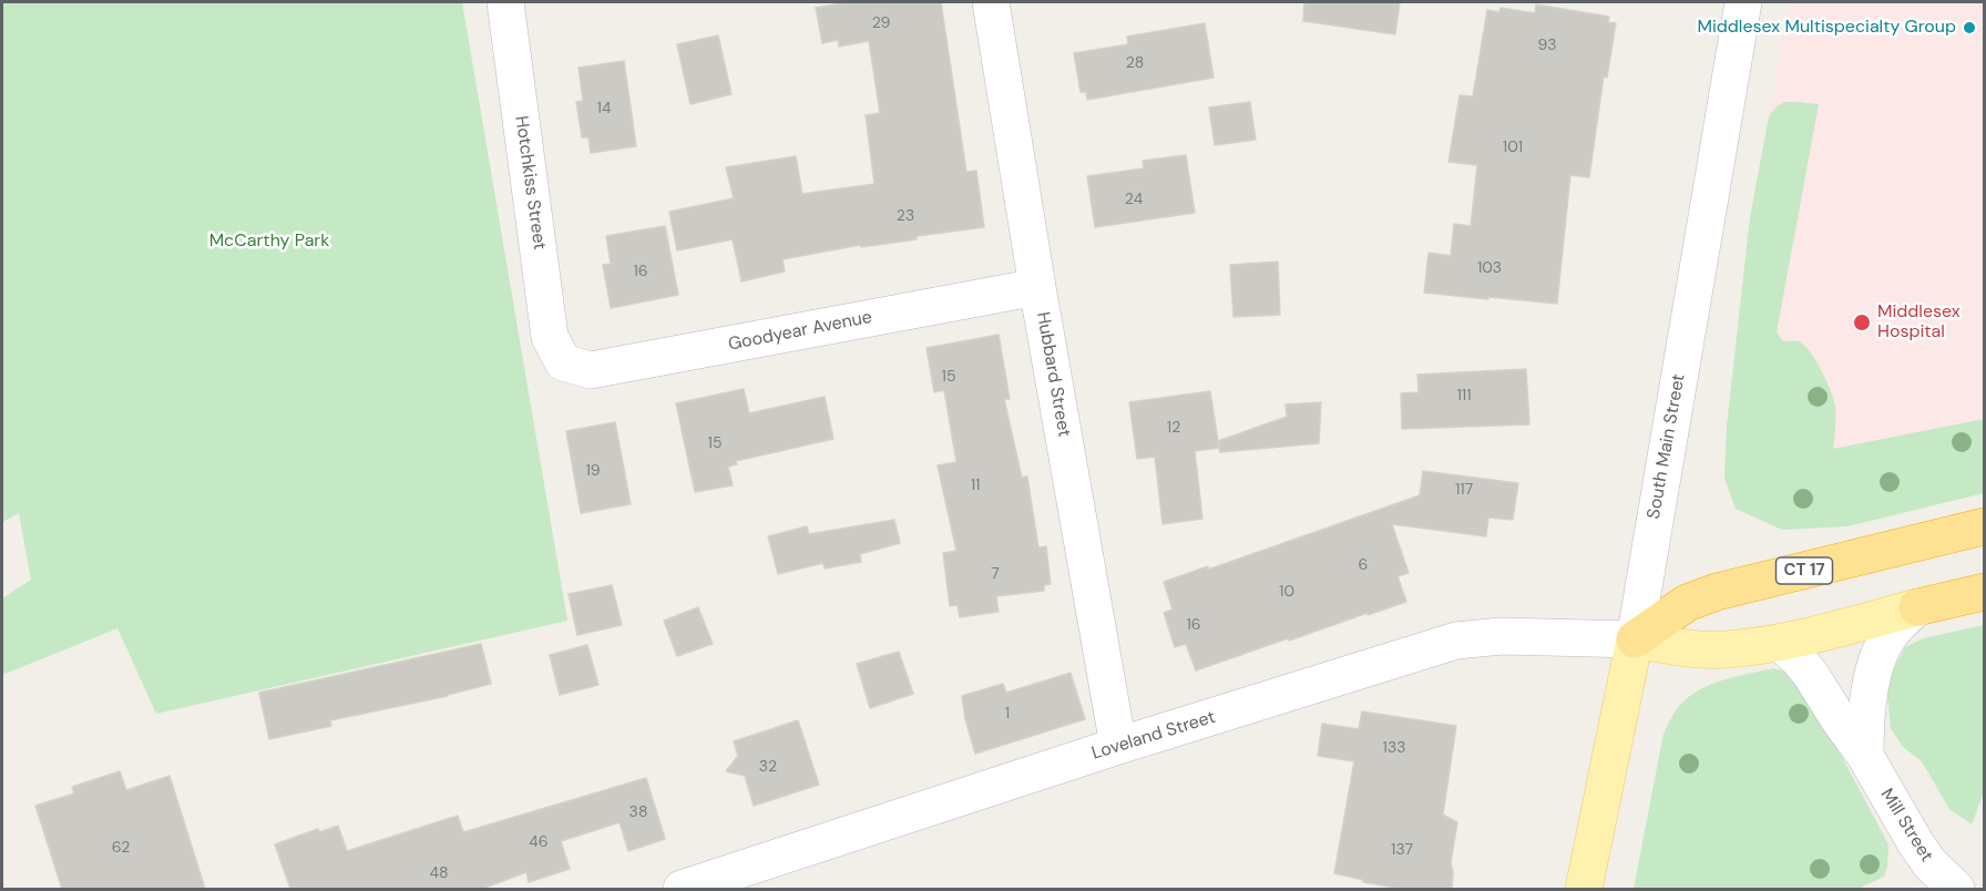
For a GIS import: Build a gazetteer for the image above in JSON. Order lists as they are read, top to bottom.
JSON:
{
  "streets": {
    "highway": ["CT 17"],
    "main road": ["South Main Street"],
    "street": [
      "Hotchkiss Street",
      "Goodyear Avenue",
      "Hubbard Street",
      "Loveland Street",
      "Mill Street"
    ]
  },
  "crossings": [
    ["Hotchkiss Street", "Goodyear Avenue"],
    ["Goodyear Avenue", "Hubbard Street"],
    ["Hubbard Street", "Loveland Street"],
    ["South Main Street", "CT 17"],
    ["South Main Street", "Loveland Street"],
    ["CT 17", "Loveland Street"]
  ],
  "parks": ["McCarthy Park"],
  "places": ["Middlesex Multispecialty Group", "Middlesex Hospital"],
  "house_numbers": [
    "29",
    "93",
    "28",
    "14",
    "101",
    "24",
    "23",
    "103",
    "16",
    "15",
    "111",
    "12",
    "15",
    "19",
    "11",
    "117",
    "6",
    "7",
    "10",
    "16",
    "1",
    "133",
    "32",
    "38",
    "46",
    "62",
    "137",
    "48"
  ]
}
